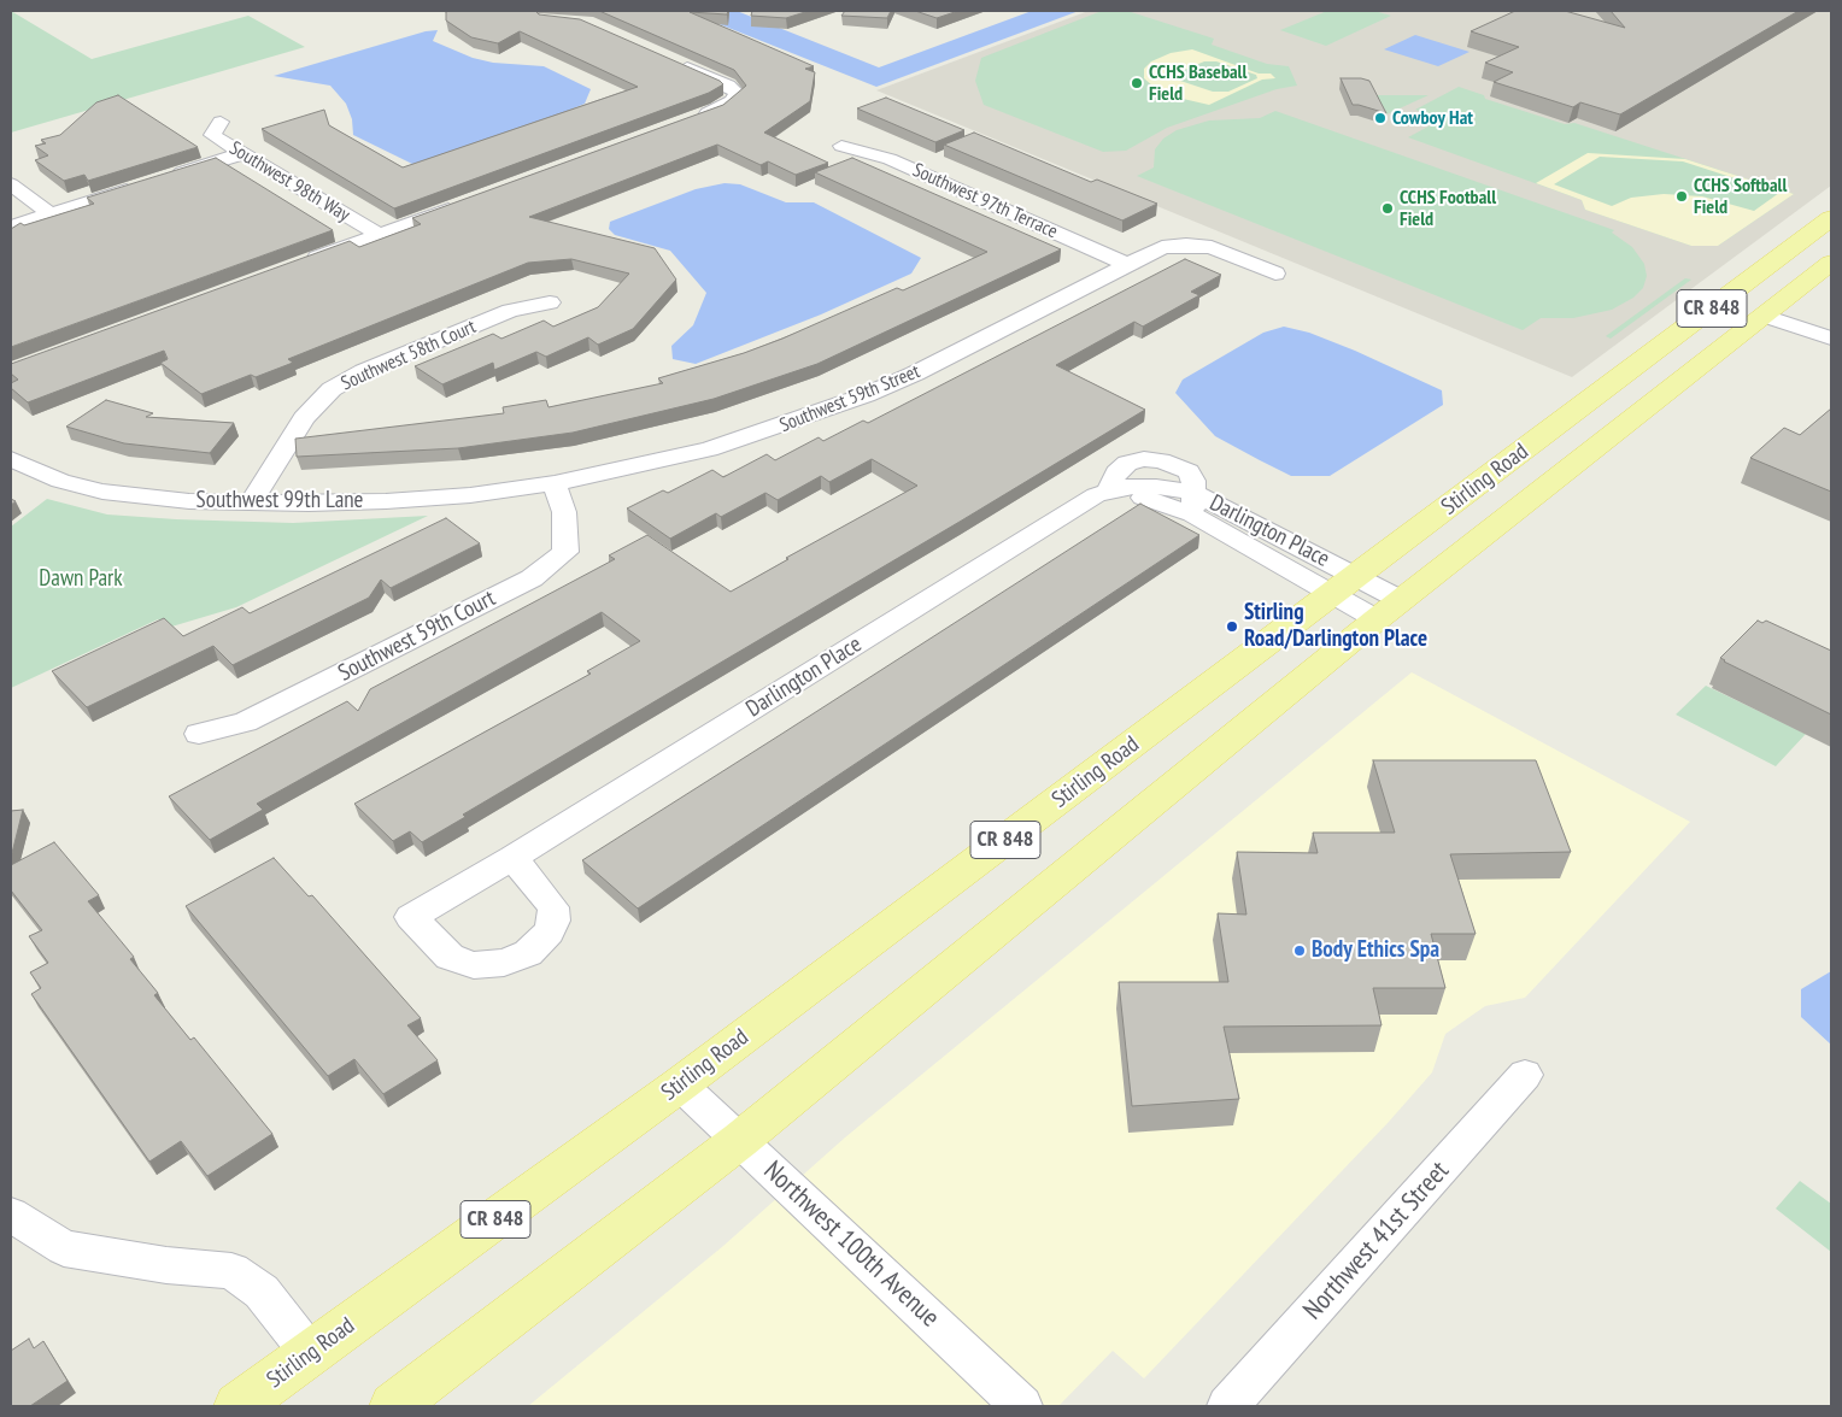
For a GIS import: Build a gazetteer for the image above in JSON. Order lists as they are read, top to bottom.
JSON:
{
  "streets": {
    "main road": ["CR 848", "Stirling Road"],
    "street": [
      "Southwest 98th Way",
      "Southwest 97th Terrace",
      "Southwest 58th Court",
      "Southwest 59th Street",
      "Southwest 99th Lane",
      "Darlington Place",
      "Southwest 59th Court",
      "Northwest 41st Street",
      "Northwest 100th Avenue"
    ]
  },
  "crossings": [
    ["Southwest 97th Terrace", "Southwest 59th Street"],
    ["Southwest 58th Court", "Southwest 99th Lane"],
    ["Southwest 59th Street", "Southwest 99th Lane"],
    ["Southwest 59th Street", "Southwest 59th Court"],
    ["Stirling Road", "Darlington Place"],
    ["Stirling Road", "Northwest 100th Avenue"],
    ["Southwest 99th Lane", "Southwest 59th Court"]
  ],
  "parks": ["Dawn Park"],
  "places": [
    "CCHS Baseball Field",
    "Cowboy Hat",
    "CCHS Softball Field",
    "CCHS Football Field",
    "Stirling Road/Darlington Place",
    "Body Ethics Spa"
  ]
}
